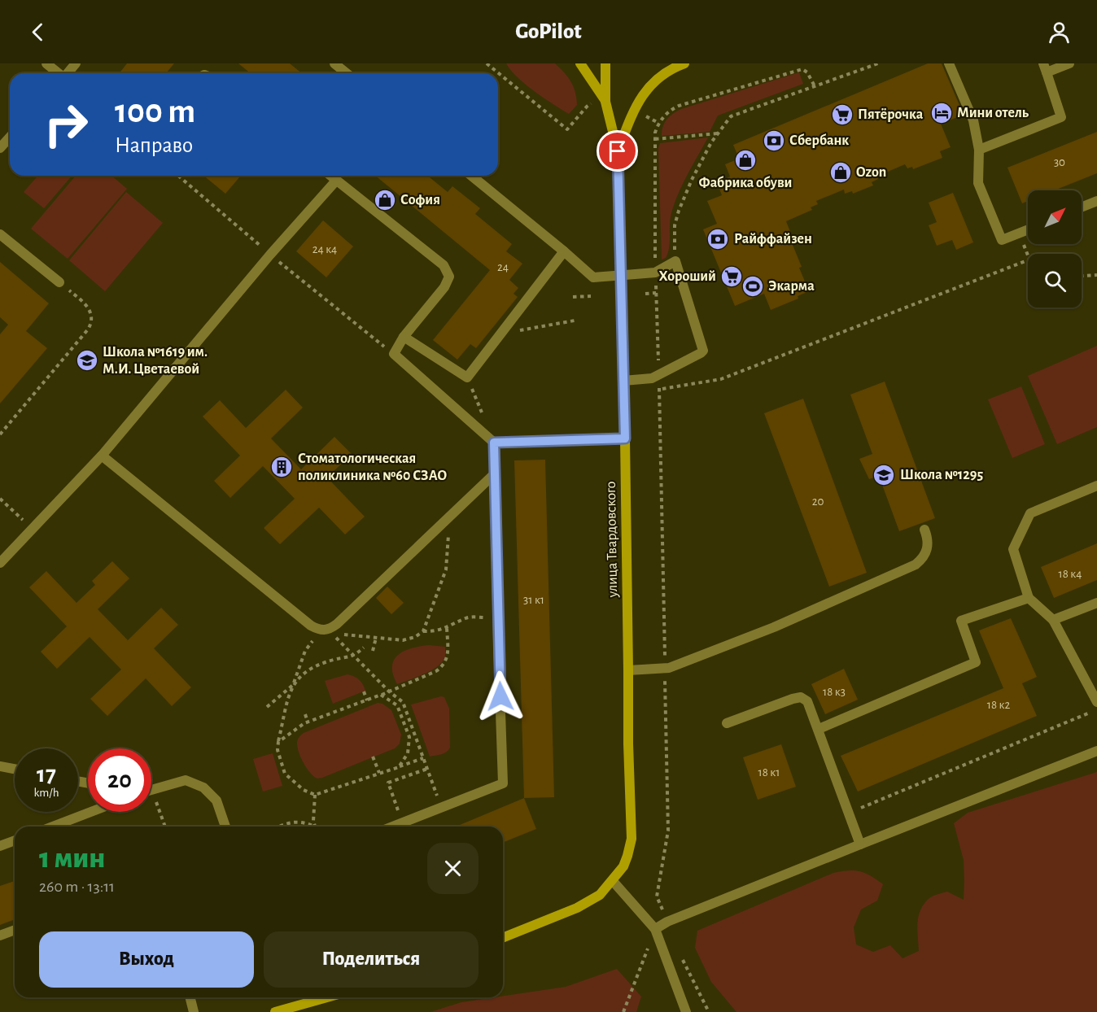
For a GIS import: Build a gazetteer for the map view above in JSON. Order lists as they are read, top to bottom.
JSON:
{
  "streets": {
    "main road": ["улица Твардовского"]
  },
  "places": {
    "hotel": ["Мини отель"],
    "supermarket": ["Пятёрочка", "Хороший"],
    "bank": ["Сбербанк", "Райффайзен"],
    "shop": ["Фабрика обуви", "Ozon", "София"],
    "sports": ["Экарма"],
    "school or university": ["Школа №1619 им. М.И. Цветаевой", "Школа №1295"],
    "building": ["Стоматологическая поликлиника №60 СЗАО"]
  },
  "house_numbers": [
    "30",
    "24 к4",
    "24",
    "20",
    "18 к4",
    "31 к1",
    "18 к3",
    "18 к2",
    "18 к1"
  ],
  "north": "top right",
  "page": {
    "header": "GoPilot",
    "turn": ["100 m", "Направо"],
    "speed": "17 km/h",
    "limit": "20",
    "heading": ["1 мин", "260 m · 13:11"],
    "buttons": ["Выход", "Поделиться"]
  }
}
